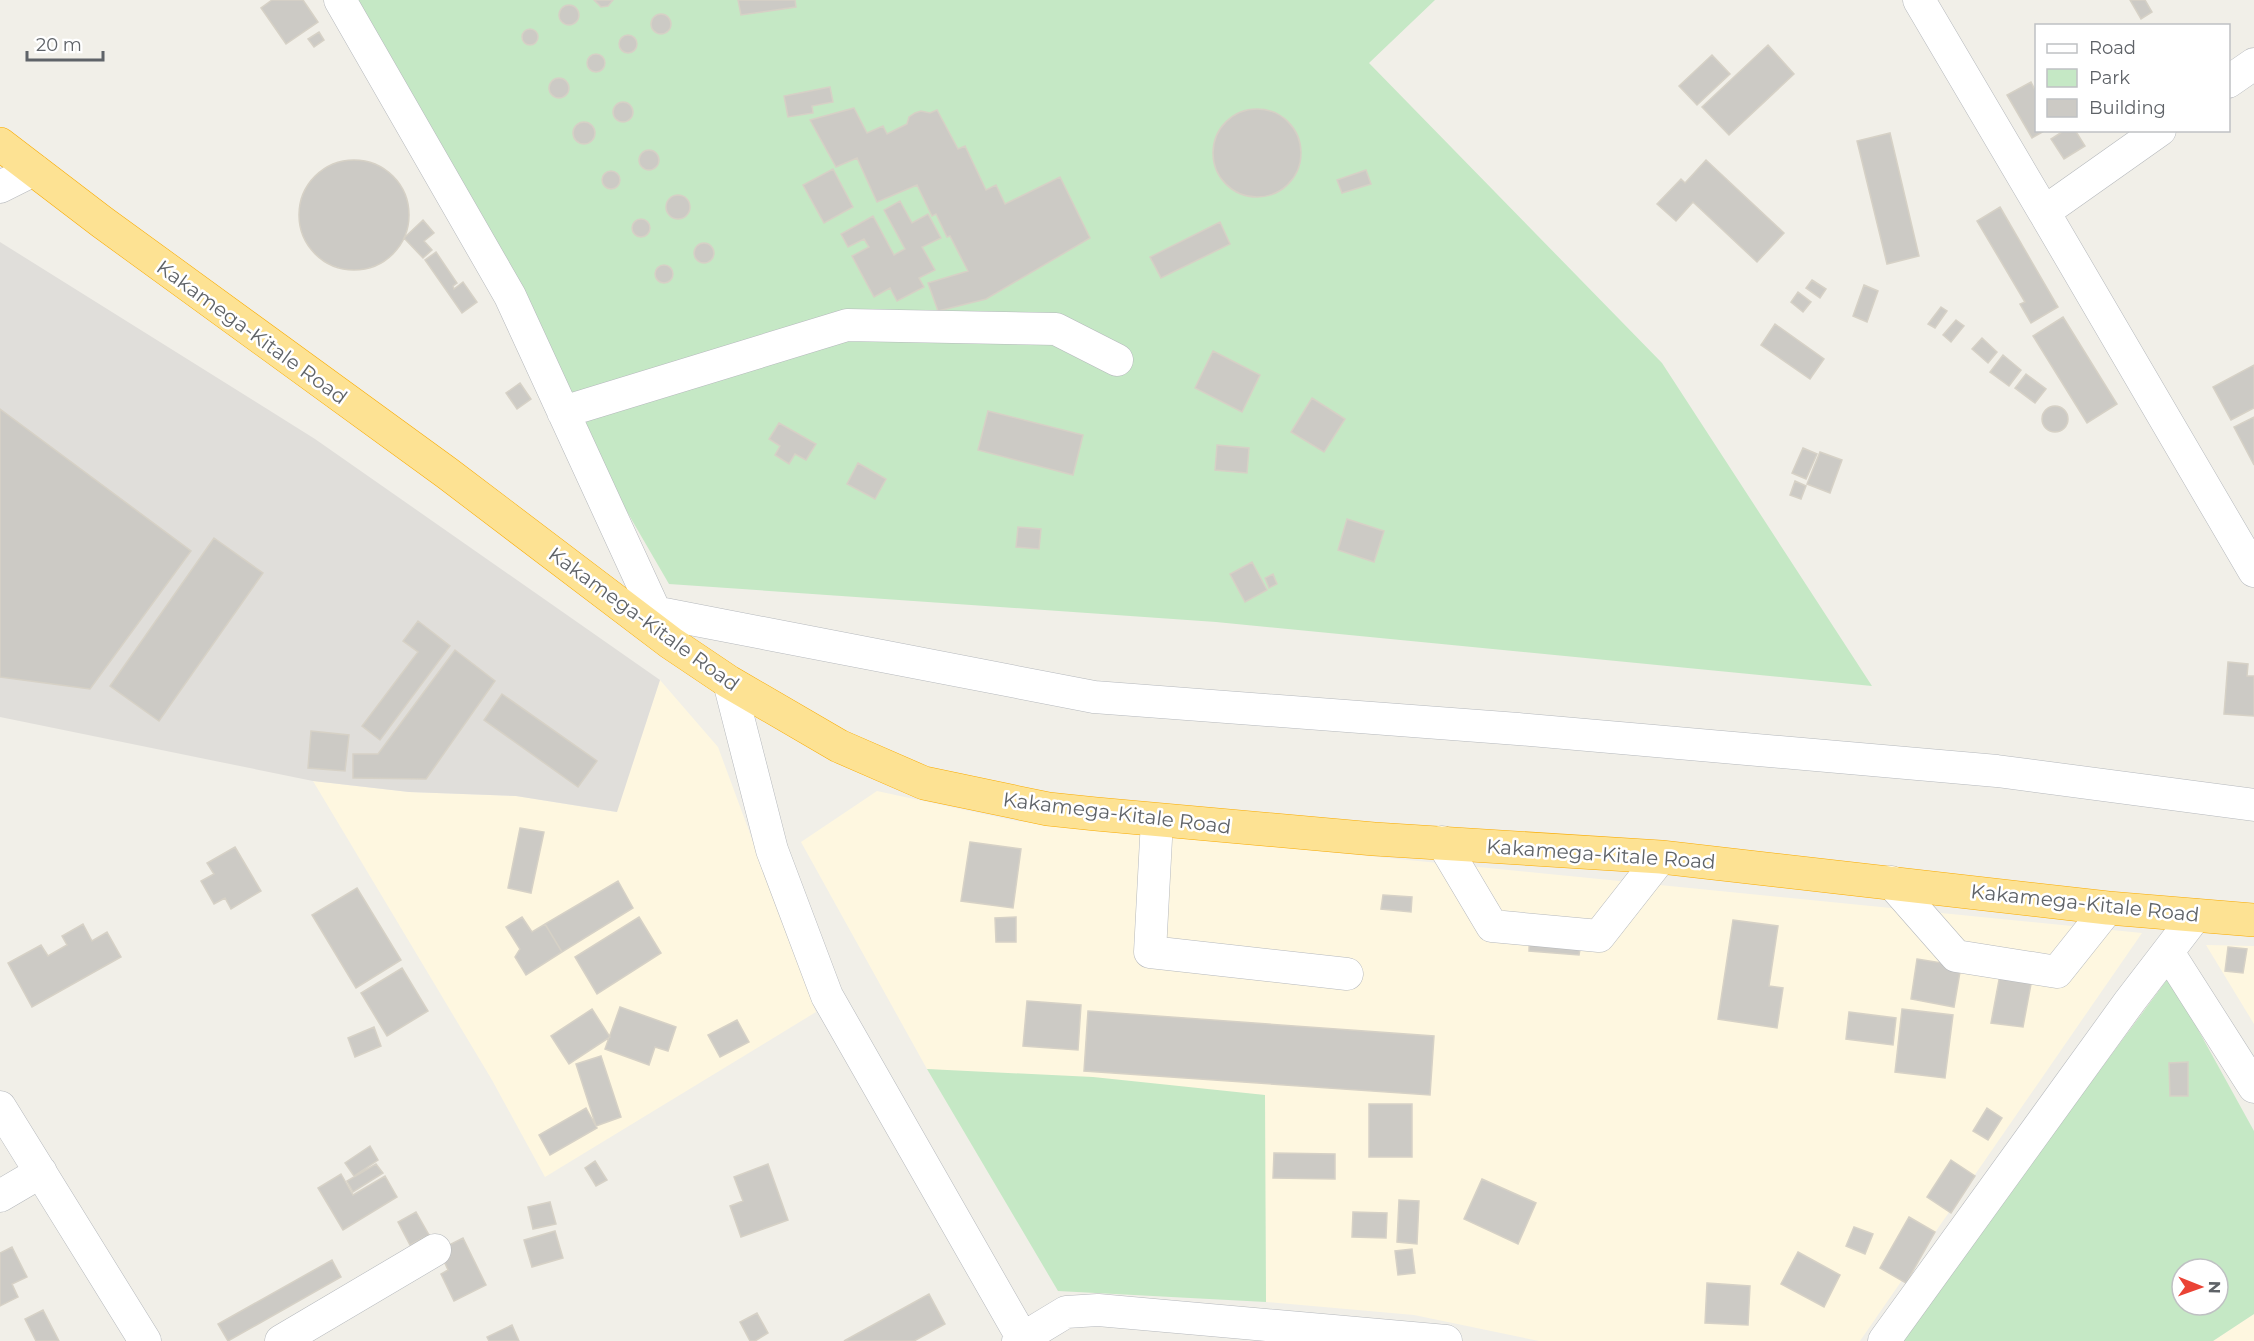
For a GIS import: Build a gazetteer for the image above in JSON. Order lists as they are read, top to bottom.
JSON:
{
  "streets": {
    "highway": ["Kakamega-Kitale Road"]
  },
  "legend": ["Road", "Park", "Building"],
  "scale_bar": "20 m",
  "north": "right"
}
